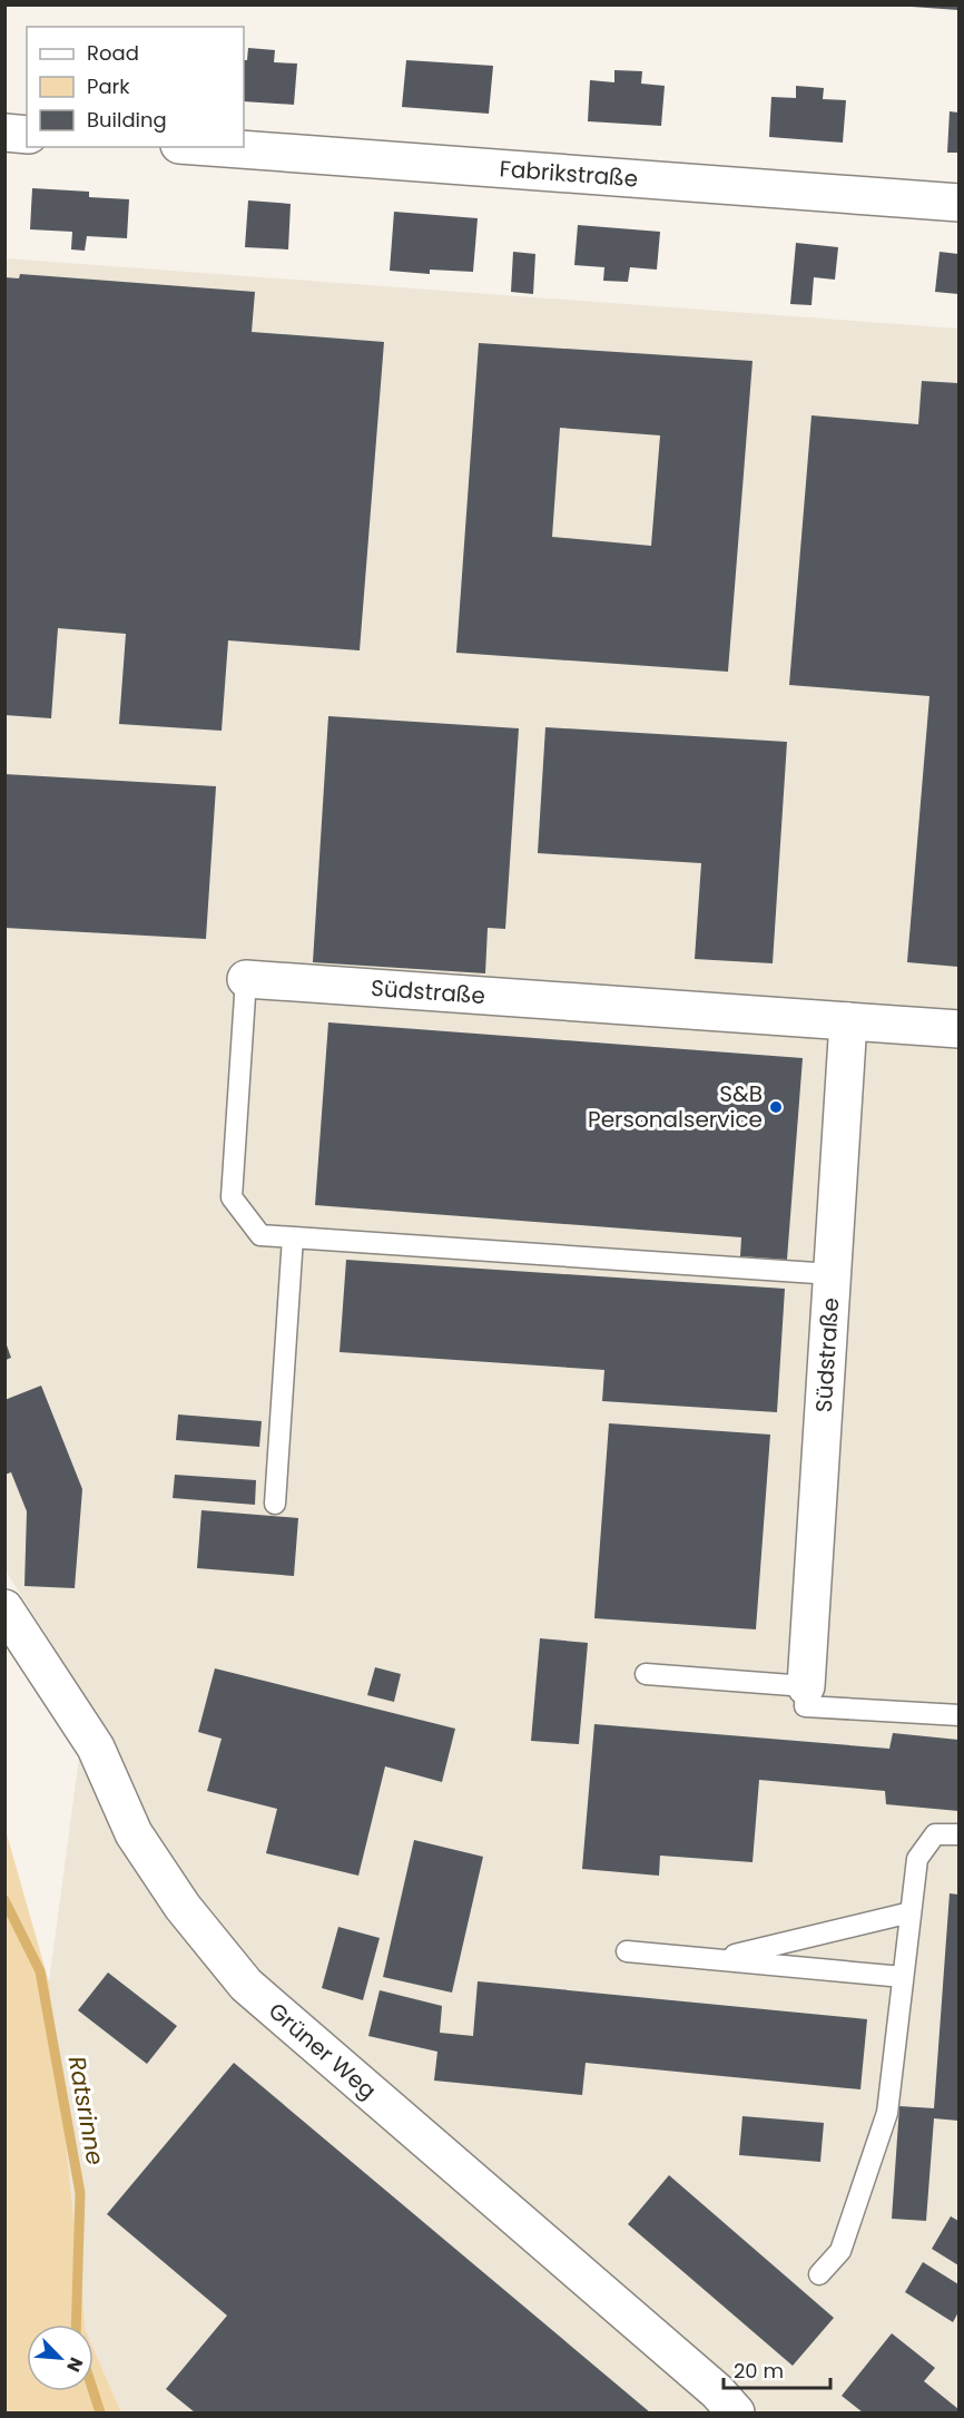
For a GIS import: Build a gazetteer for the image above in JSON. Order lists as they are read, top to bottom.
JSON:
{
  "streets": {
    "street": ["Fabrikstraße", "Südstraße", "Grüner Weg"]
  },
  "water": ["Ratsrinne"],
  "places": ["S&B Personalservice"],
  "legend": ["Road", "Park", "Building"],
  "scale_bar": "20 m",
  "north": "bottom right"
}
